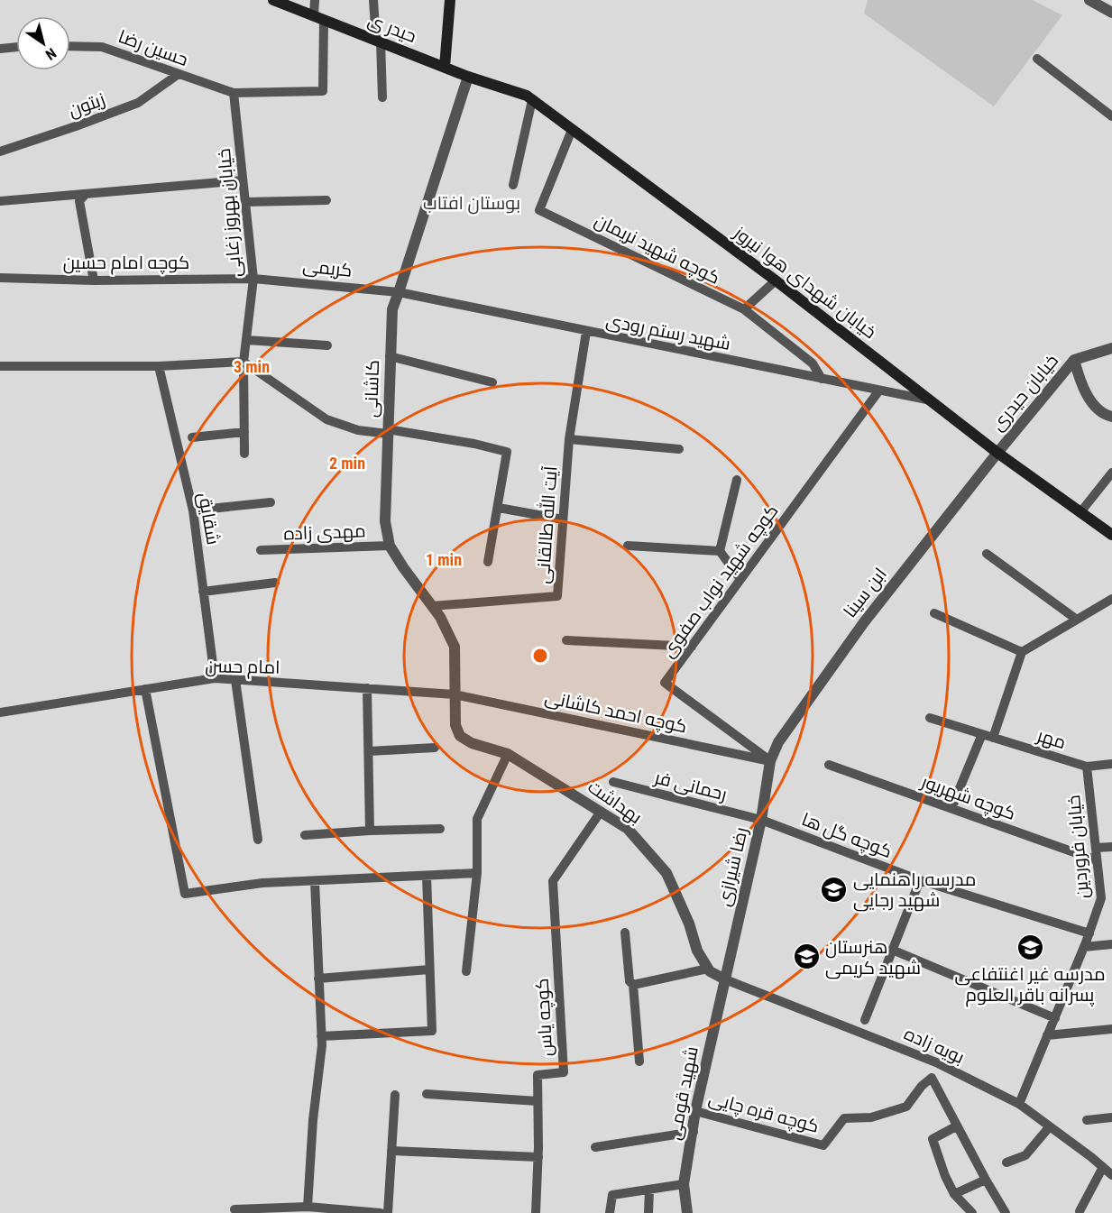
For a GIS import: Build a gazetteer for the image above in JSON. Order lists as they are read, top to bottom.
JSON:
{
  "streets": {
    "main road": ["حیدر ی", "خیابان شهدای هوا نیروز"],
    "street": [
      "حسین رضا",
      "زیتون",
      "خیابان بهروز زغابی",
      "کوچه شهید نریمان",
      "کوچه امام حسین",
      "کریمی",
      "شهید رستم رودی",
      "کاشانی",
      "خیابان حیدری",
      "شقایق",
      "آیت الله طالقانی",
      "مهدی زاده",
      "کوچه شهید نواب صفوی",
      "ابن سینا",
      "امام حسن",
      "کوچه احمد کاشانی",
      "مهر",
      "رحمانی فر",
      "کوچه شهریور",
      "بهداشت",
      "کوچه گل ها",
      "خیابان فروردین",
      "رضا شیرازی",
      "کوچه یاس",
      "بویه زاده",
      "شهید قومی",
      "کوچه قره چایی"
    ]
  },
  "crossings": [
    ["حیدر ی", "خیابان شهدای هوا نیروز"],
    ["حیدر ی", "کاشانی"],
    ["حسین رضا", "زیتون"],
    ["حسین رضا", "خیابان بهروز زغابی"],
    ["خیابان بهروز زغابی", "کوچه امام حسین"],
    ["خیابان بهروز زغابی", "کریمی"],
    ["کوچه شهید نریمان", "خیابان شهدای هوا نیروز"],
    ["کوچه شهید نریمان", "شهید رستم رودی"],
    ["کوچه امام حسین", "کریمی"],
    ["کریمی", "شهید رستم رودی"],
    ["کریمی", "کاشانی"],
    ["خیابان شهدای هوا نیروز", "شهید رستم رودی"],
    ["خیابان شهدای هوا نیروز", "کاشانی"],
    ["خیابان شهدای هوا نیروز", "خیابان حیدری"],
    ["خیابان شهدای هوا نیروز", "ابن سینا"],
    ["شهید رستم رودی", "کاشانی"],
    ["شهید رستم رودی", "آیت الله طالقانی"],
    ["شهید رستم رودی", "کوچه شهید نواب صفوی"],
    ["کاشانی", "آیت الله طالقانی"],
    ["کاشانی", "مهدی زاده"],
    ["کاشانی", "امام حسن"],
    ["کاشانی", "کوچه احمد کاشانی"],
    ["کاشانی", "بهداشت"],
    ["خیابان حیدری", "ابن سینا"],
    ["شقایق", "امام حسن"],
    ["کوچه شهید نواب صفوی", "ابن سینا"],
    ["کوچه شهید نواب صفوی", "کوچه احمد کاشانی"],
    ["کوچه شهید نواب صفوی", "رضا شیرازی"],
    ["ابن سینا", "کوچه احمد کاشانی"],
    ["ابن سینا", "رضا شیرازی"],
    ["امام حسن", "کوچه احمد کاشانی"],
    ["امام حسن", "بهداشت"],
    ["کوچه احمد کاشانی", "بهداشت"],
    ["کوچه احمد کاشانی", "رضا شیرازی"],
    ["مهر", "خیابان فروردین"],
    ["رحمانی فر", "کوچه گل ها"],
    ["رحمانی فر", "رضا شیرازی"],
    ["کوچه شهریور", "خیابان فروردین"],
    ["بهداشت", "رضا شیرازی"],
    ["بهداشت", "کوچه یاس"],
    ["بهداشت", "بویه زاده"],
    ["بهداشت", "شهید قومی"],
    ["کوچه گل ها", "خیابان فروردین"],
    ["کوچه گل ها", "رضا شیرازی"],
    ["خیابان فروردین", "بویه زاده"],
    ["رضا شیرازی", "بویه زاده"],
    ["رضا شیرازی", "شهید قومی"],
    ["بویه زاده", "شهید قومی"],
    ["شهید قومی", "کوچه قره چایی"]
  ],
  "parks": ["بوستان افتاب"],
  "places": {
    "school or university": ["مدرسه راهنمایی شهید رجایی", "مدرسه غیر اغنتفاعی پسرانه باقر العلوم", "هنرستان شهید کریمی"]
  },
  "north": "bottom right",
  "rings": ["3 min", "2 min", "1 min"]
}
